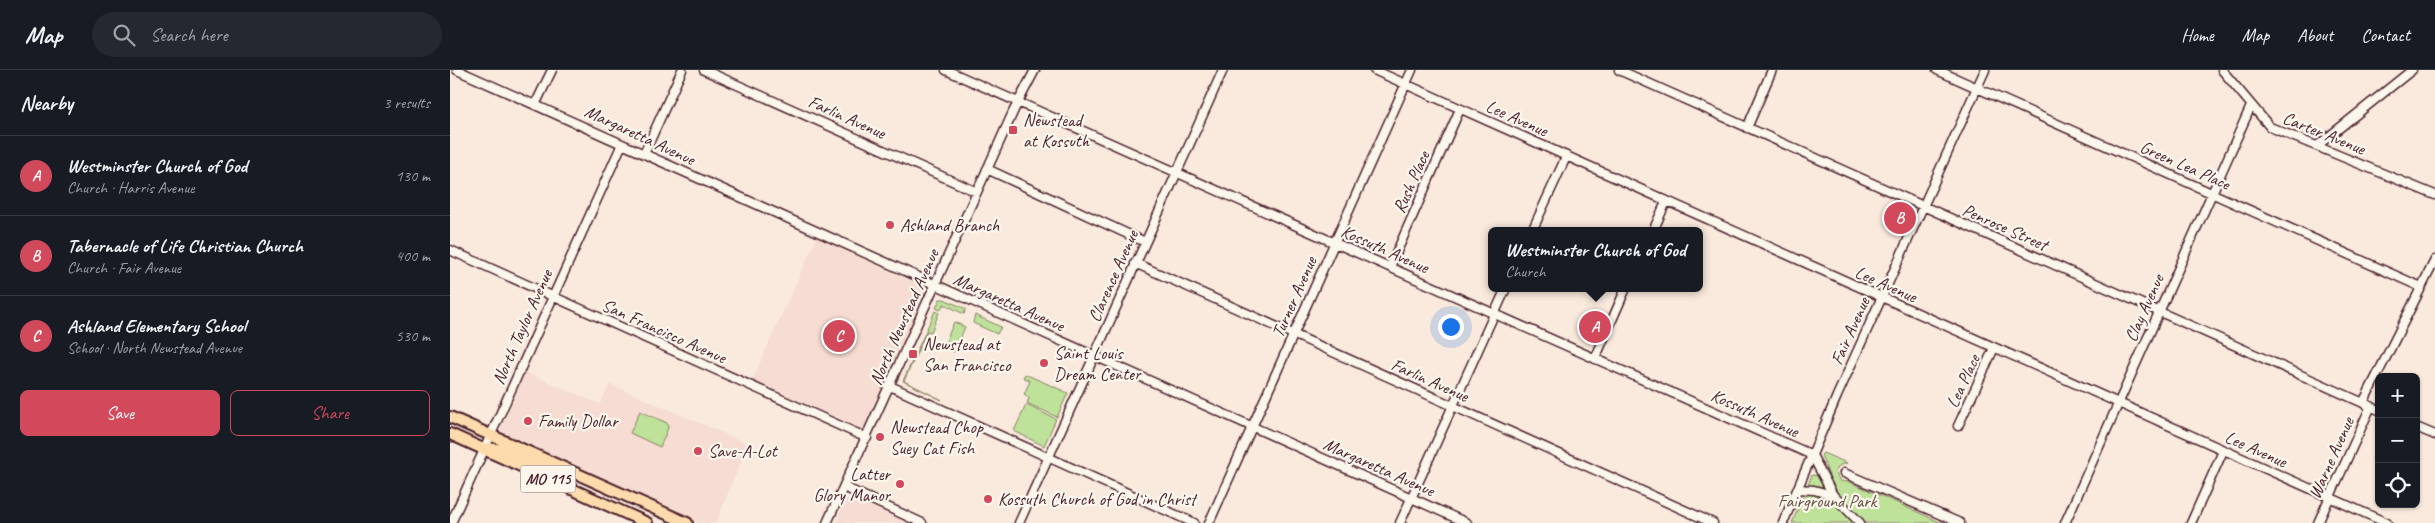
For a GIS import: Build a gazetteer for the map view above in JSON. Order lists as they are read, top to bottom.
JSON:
{
  "streets": {
    "main road": ["MO 115"],
    "street": [
      "Farlin Avenue",
      "Lee Avenue",
      "Carter Avenue",
      "Margaretta Avenue",
      "Green Lea Place",
      "Rush Place",
      "Penrose Street",
      "Kossuth Avenue",
      "Clarence Avenue",
      "Turner Avenue",
      "Clay Avenue",
      "North Newstead Avenue",
      "North Taylor Avenue",
      "San Francisco Avenue",
      "Fair Avenue",
      "Lea Place",
      "Warne Avenue"
    ]
  },
  "crossings": [
    ["Farlin Avenue", "Clarence Avenue"],
    ["Farlin Avenue", "Turner Avenue"],
    ["Farlin Avenue", "North Newstead Avenue"],
    ["Lee Avenue", "Rush Place"],
    ["Lee Avenue", "Turner Avenue"],
    ["Lee Avenue", "Clay Avenue"],
    ["Lee Avenue", "Fair Avenue"],
    ["Lee Avenue", "Lea Place"],
    ["Lee Avenue", "Warne Avenue"],
    ["Carter Avenue", "Clay Avenue"],
    ["Margaretta Avenue", "Clarence Avenue"],
    ["Margaretta Avenue", "Turner Avenue"],
    ["Margaretta Avenue", "North Newstead Avenue"],
    ["Margaretta Avenue", "North Taylor Avenue"],
    ["Green Lea Place", "Clay Avenue"],
    ["Green Lea Place", "Fair Avenue"],
    ["Green Lea Place", "Warne Avenue"],
    ["Rush Place", "Kossuth Avenue"],
    ["Penrose Street", "Clay Avenue"],
    ["Penrose Street", "Fair Avenue"],
    ["Penrose Street", "Warne Avenue"],
    ["Kossuth Avenue", "Clarence Avenue"],
    ["Kossuth Avenue", "Turner Avenue"],
    ["Kossuth Avenue", "North Newstead Avenue"],
    ["Kossuth Avenue", "Fair Avenue"],
    ["North Newstead Avenue", "San Francisco Avenue"],
    ["North Taylor Avenue", "San Francisco Avenue"],
    ["North Taylor Avenue", "MO 115"]
  ],
  "parks": ["Fairground Park"],
  "places": {
    "transit": ["Newstead at Kossuth", "Newstead at San Francisco"],
    "other": [
      "Ashland Branch",
      "Saint Louis Dream Center",
      "Family Dollar",
      "Newstead Chop Suey Cat Fish",
      "Save-A-Lot",
      "Latter Glory Manor",
      "Kossuth Church of God in Christ"
    ]
  },
  "page": {
    "header": "Map",
    "search": "Search here",
    "nav": [
      "Home",
      "Map",
      "About",
      "Contact"
    ],
    "heading": ["Nearby", "3 results"],
    "list": [
      {
        "mark": "A",
        "name": "Westminster Church of God",
        "note": "Church · Harris Avenue",
        "value": "130 m"
      },
      {
        "mark": "B",
        "name": "Tabernacle of Life Christian Church",
        "note": "Church · Fair Avenue",
        "value": "400 m"
      },
      {
        "mark": "C",
        "name": "Ashland Elementary School",
        "note": "School · North Newstead Avenue",
        "value": "530 m"
      }
    ],
    "pins": ["B", "A", "C"],
    "popup": ["Westminster Church of God", "Church"],
    "map_buttons": ["+", "−"],
    "buttons": ["Save", "Share"]
  }
}
